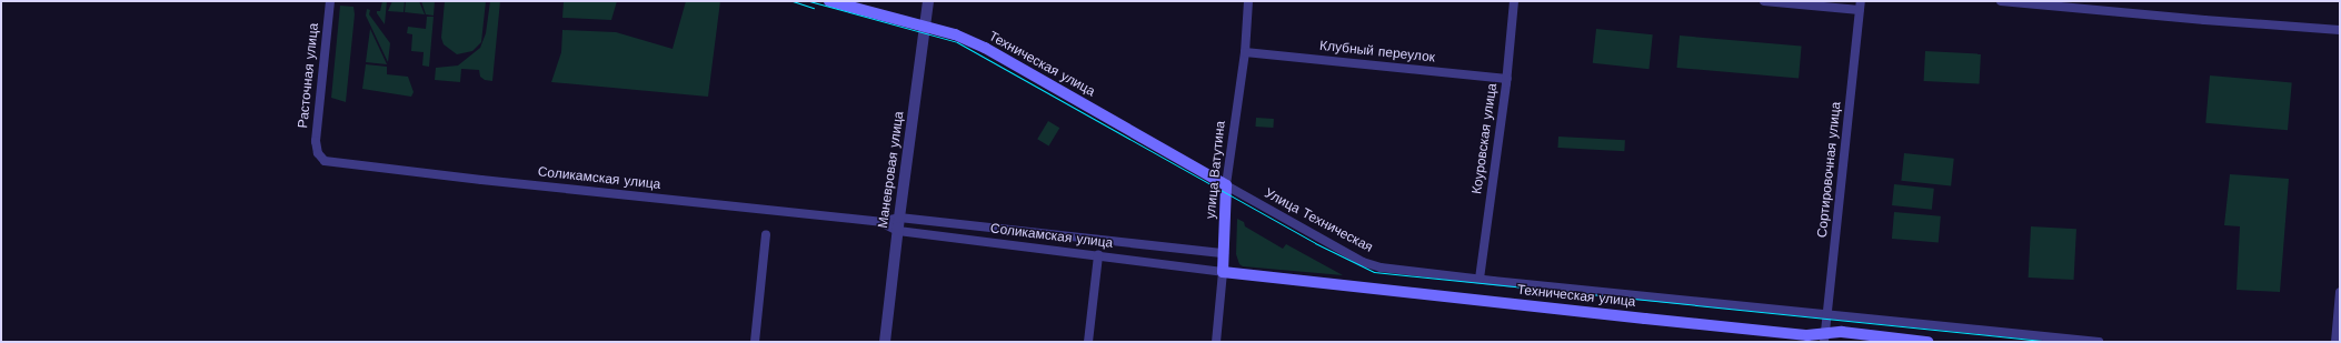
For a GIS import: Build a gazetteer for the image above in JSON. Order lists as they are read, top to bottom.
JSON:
{
  "streets": {
    "main road": ["Техническая улица", "улица Ватутина"],
    "street": [
      "Клубный переулок",
      "Расточная улица",
      "Коуровская улица",
      "Маневровая улица",
      "Сортировочная улица",
      "Соликамская улица",
      "Улица Техническая"
    ]
  },
  "crossings": [
    ["Клубный переулок", "Коуровская улица"],
    ["Клубный переулок", "улица Ватутина"],
    ["Техническая улица", "Маневровая улица"],
    ["Техническая улица", "улица Ватутина"],
    ["Техническая улица", "Сортировочная улица"],
    ["Техническая улица", "Соликамская улица"],
    ["Техническая улица", "Улица Техническая"],
    ["Расточная улица", "Соликамская улица"],
    ["Коуровская улица", "Улица Техническая"],
    ["Маневровая улица", "Соликамская улица"],
    ["улица Ватутина", "Соликамская улица"],
    ["улица Ватутина", "Улица Техническая"],
    ["Сортировочная улица", "Улица Техническая"]
  ]
}
